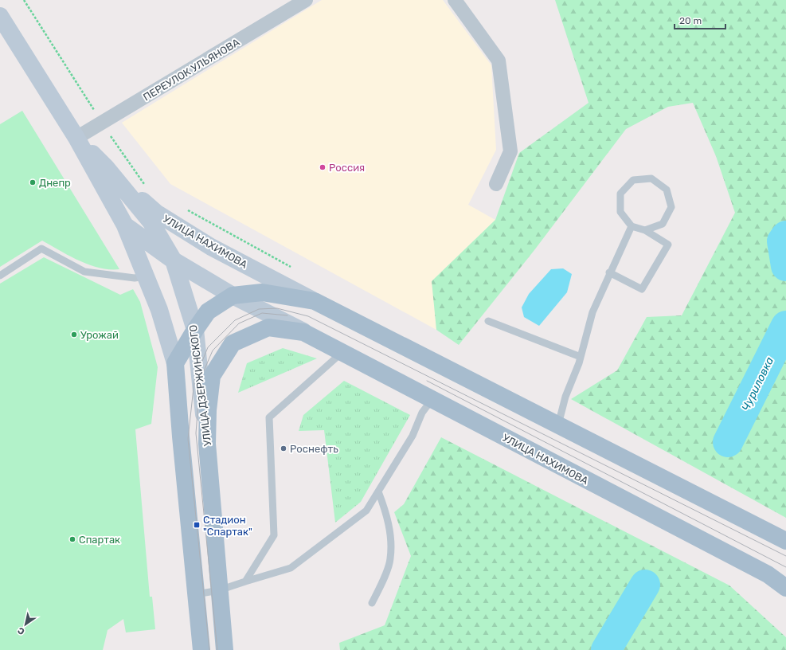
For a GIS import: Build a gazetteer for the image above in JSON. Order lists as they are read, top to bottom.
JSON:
{
  "streets": {
    "main road": ["УЛИЦА НАХИМОВА", "УЛИЦА ДЗЕРЖИНСКОГО"],
    "street": ["ПЕРЕУЛОК УЛЬЯНОВА"]
  },
  "crossings": [
    ["ПЕРЕУЛОК УЛЬЯНОВА", "УЛИЦА ДЗЕРЖИНСКОГО"],
    ["УЛИЦА НАХИМОВА", "УЛИЦА ДЗЕРЖИНСКОГО"]
  ],
  "water": ["Чуриловка"],
  "places": {
    "other": [
      "Россия",
      "Днепр",
      "Урожай",
      "Роснефть",
      "Спартак"
    ],
    "transit": ["Стадион \"Спартак\""]
  },
  "scale_bar": "20 m",
  "north": "bottom left"
}
